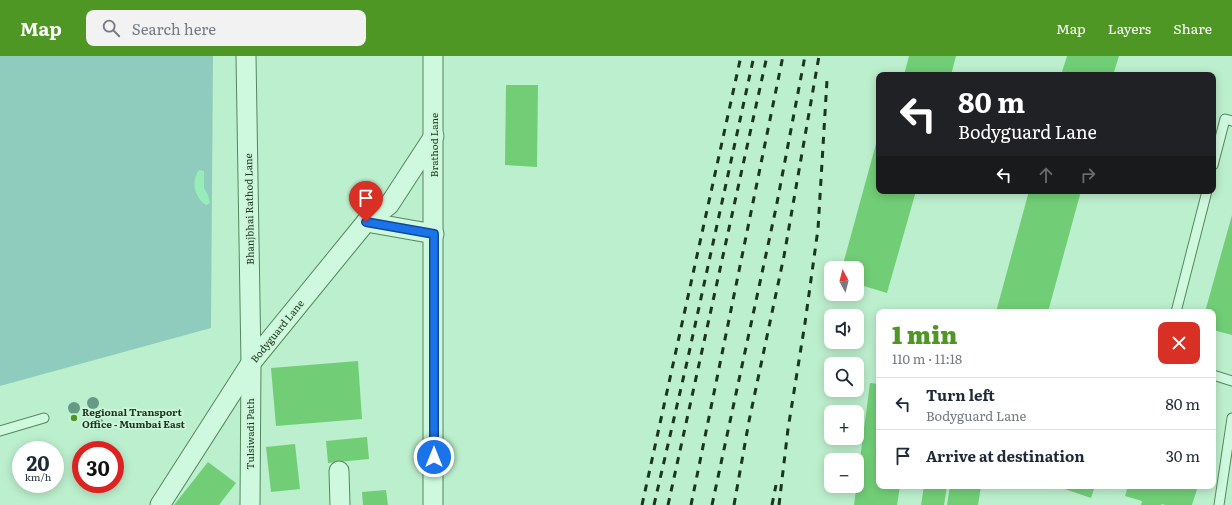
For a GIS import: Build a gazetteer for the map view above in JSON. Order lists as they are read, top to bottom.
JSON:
{
  "streets": {
    "street": [
      "Brathod Lane",
      "Bhanjbhai Rathod Lane",
      "Bodyguard Lane",
      "Tulsiwadi Path"
    ]
  },
  "crossings": [
    ["Brathod Lane", "Bodyguard Lane"],
    ["Bhanjbhai Rathod Lane", "Bodyguard Lane"],
    ["Bhanjbhai Rathod Lane", "Tulsiwadi Path"],
    ["Bodyguard Lane", "Tulsiwadi Path"]
  ],
  "places": ["Regional Transport Office - Mumbai East"],
  "north": "top",
  "page": {
    "header": "Map",
    "search": "Search here",
    "nav": ["Map", "Layers", "Share"],
    "turn": ["80 m", "Bodyguard Lane"],
    "map_buttons": ["+", "−"],
    "heading": ["1 min", "110 m · 11:18"],
    "list": [
      {
        "name": "Turn left",
        "note": "Bodyguard Lane",
        "value": "80 m"
      },
      {
        "name": "Arrive at destination",
        "value": "30 m"
      }
    ],
    "speed": "20 km/h",
    "limit": "30"
  }
}
